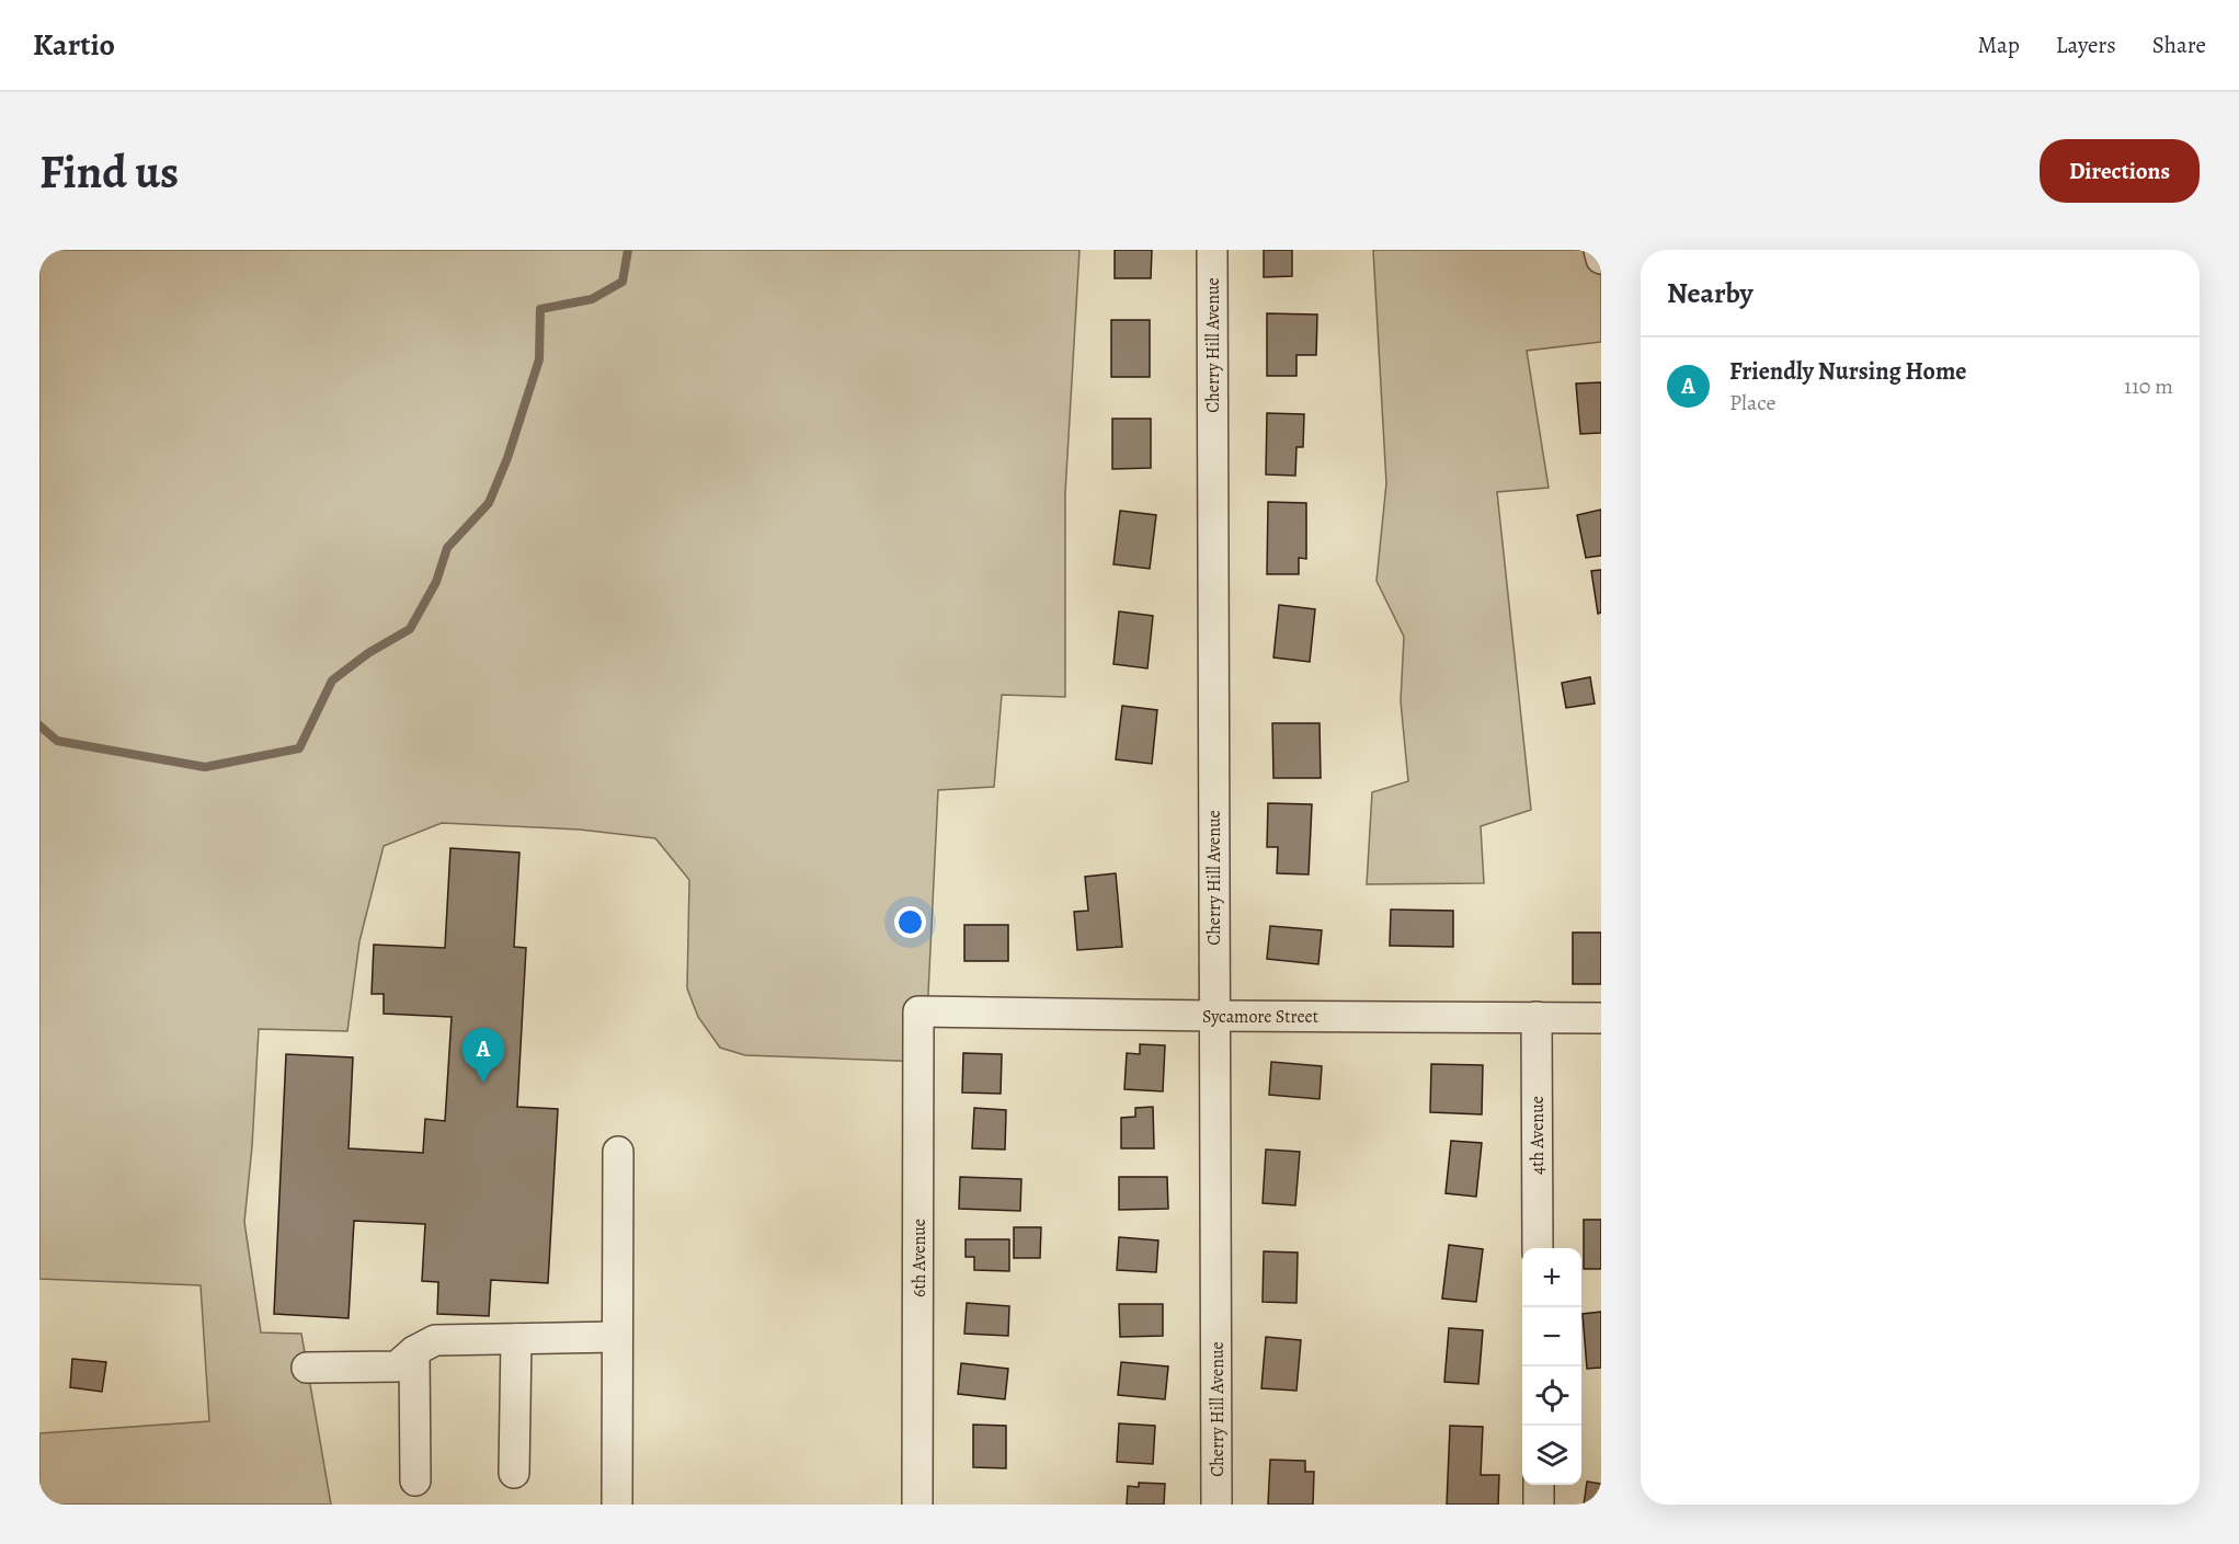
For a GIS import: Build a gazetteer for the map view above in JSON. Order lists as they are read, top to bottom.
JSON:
{
  "streets": {
    "street": [
      "Cherry Hill Avenue",
      "Sycamore Street",
      "4th Avenue",
      "6th Avenue"
    ]
  },
  "crossings": [
    ["Cherry Hill Avenue", "Sycamore Street"],
    ["Sycamore Street", "4th Avenue"],
    ["Sycamore Street", "6th Avenue"]
  ],
  "page": {
    "header": "Kartio",
    "nav": ["Map", "Layers", "Share"],
    "buttons": "Directions",
    "title": "Find us",
    "heading": "Nearby",
    "list": [
      {
        "mark": "A",
        "name": "Friendly Nursing Home",
        "note": "Place",
        "value": "110 m"
      }
    ],
    "pins": "A",
    "map_buttons": ["+", "−"]
  }
}
